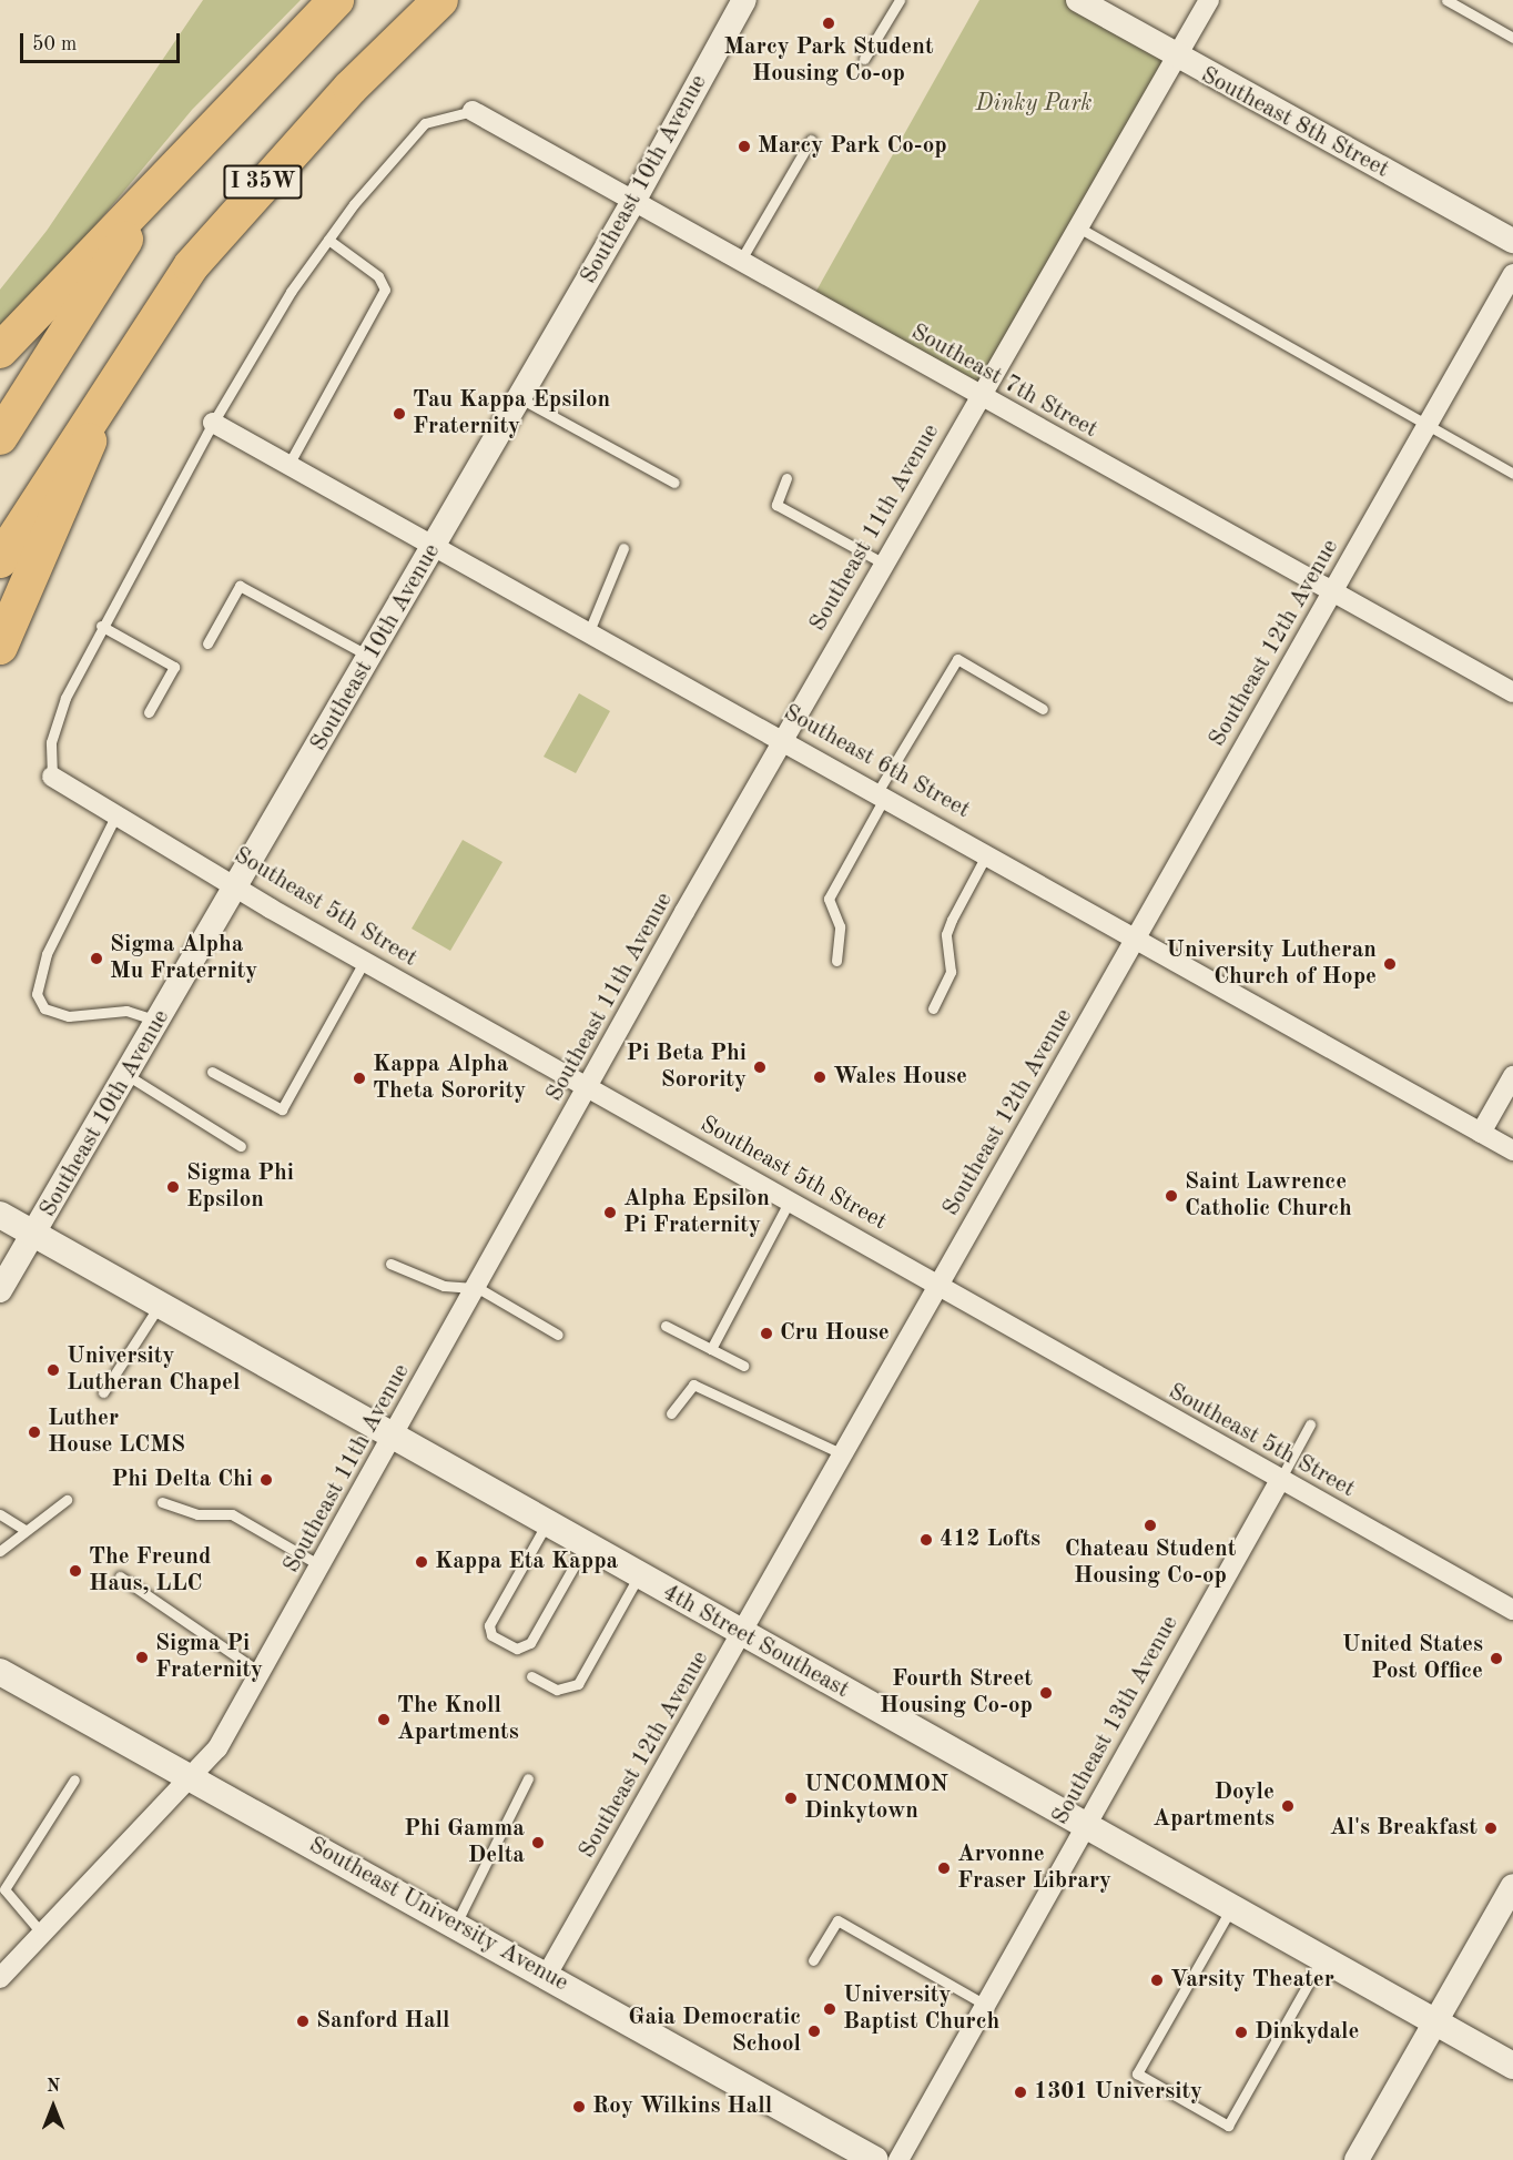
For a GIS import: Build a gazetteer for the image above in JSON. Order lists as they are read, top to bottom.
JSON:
{
  "streets": {
    "highway": ["I 35W"],
    "main road": ["4th Street Southeast", "Southeast University Avenue"],
    "street": [
      "Southeast 8th Street",
      "Southeast 10th Avenue",
      "Southeast 7th Street",
      "Southeast 11th Avenue",
      "Southeast 12th Avenue",
      "Southeast 6th Street",
      "Southeast 5th Street",
      "Southeast 13th Avenue"
    ]
  },
  "crossings": [
    ["Southeast 8th Street", "Southeast 11th Avenue"],
    ["Southeast 10th Avenue", "Southeast 7th Street"],
    ["Southeast 10th Avenue", "Southeast 6th Street"],
    ["Southeast 10th Avenue", "Southeast 5th Street"],
    ["Southeast 10th Avenue", "4th Street Southeast"],
    ["Southeast 7th Street", "Southeast 11th Avenue"],
    ["Southeast 7th Street", "Southeast 12th Avenue"],
    ["Southeast 11th Avenue", "Southeast 6th Street"],
    ["Southeast 11th Avenue", "Southeast 5th Street"],
    ["Southeast 11th Avenue", "4th Street Southeast"],
    ["Southeast 11th Avenue", "Southeast University Avenue"],
    ["Southeast 12th Avenue", "Southeast 6th Street"],
    ["Southeast 12th Avenue", "Southeast 5th Street"],
    ["Southeast 12th Avenue", "4th Street Southeast"],
    ["Southeast 12th Avenue", "Southeast University Avenue"],
    ["Southeast 5th Street", "Southeast 13th Avenue"],
    ["4th Street Southeast", "Southeast 13th Avenue"]
  ],
  "parks": ["Dinky Park"],
  "places": [
    "Marcy Park Student Housing Co-op",
    "Marcy Park Co-op",
    "Tau Kappa Epsilon Fraternity",
    "Sigma Alpha Mu Fraternity",
    "University Lutheran Church of Hope",
    "Pi Beta Phi Sorority",
    "Wales House",
    "Kappa Alpha Theta Sorority",
    "Sigma Phi Epsilon",
    "Saint Lawrence Catholic Church",
    "Alpha Epsilon Pi Fraternity",
    "Cru House",
    "University Lutheran Chapel",
    "Luther House LCMS",
    "Phi Delta Chi",
    "Chateau Student Housing Co-op",
    "412 Lofts",
    "Kappa Eta Kappa",
    "The Freund Haus, LLC",
    "Sigma Pi Fraternity",
    "United States Post Office",
    "Fourth Street Housing Co-op",
    "The Knoll Apartments",
    "UNCOMMON Dinkytown",
    "Doyle Apartments",
    "Al's Breakfast",
    "Phi Gamma Delta",
    "Arvonne Fraser Library",
    "Varsity Theater",
    "University Baptist Church",
    "Sanford Hall",
    "Gaia Democratic School",
    "Dinkydale",
    "1301 University",
    "Roy Wilkins Hall"
  ],
  "scale_bar": "50 m",
  "north": "top"
}
